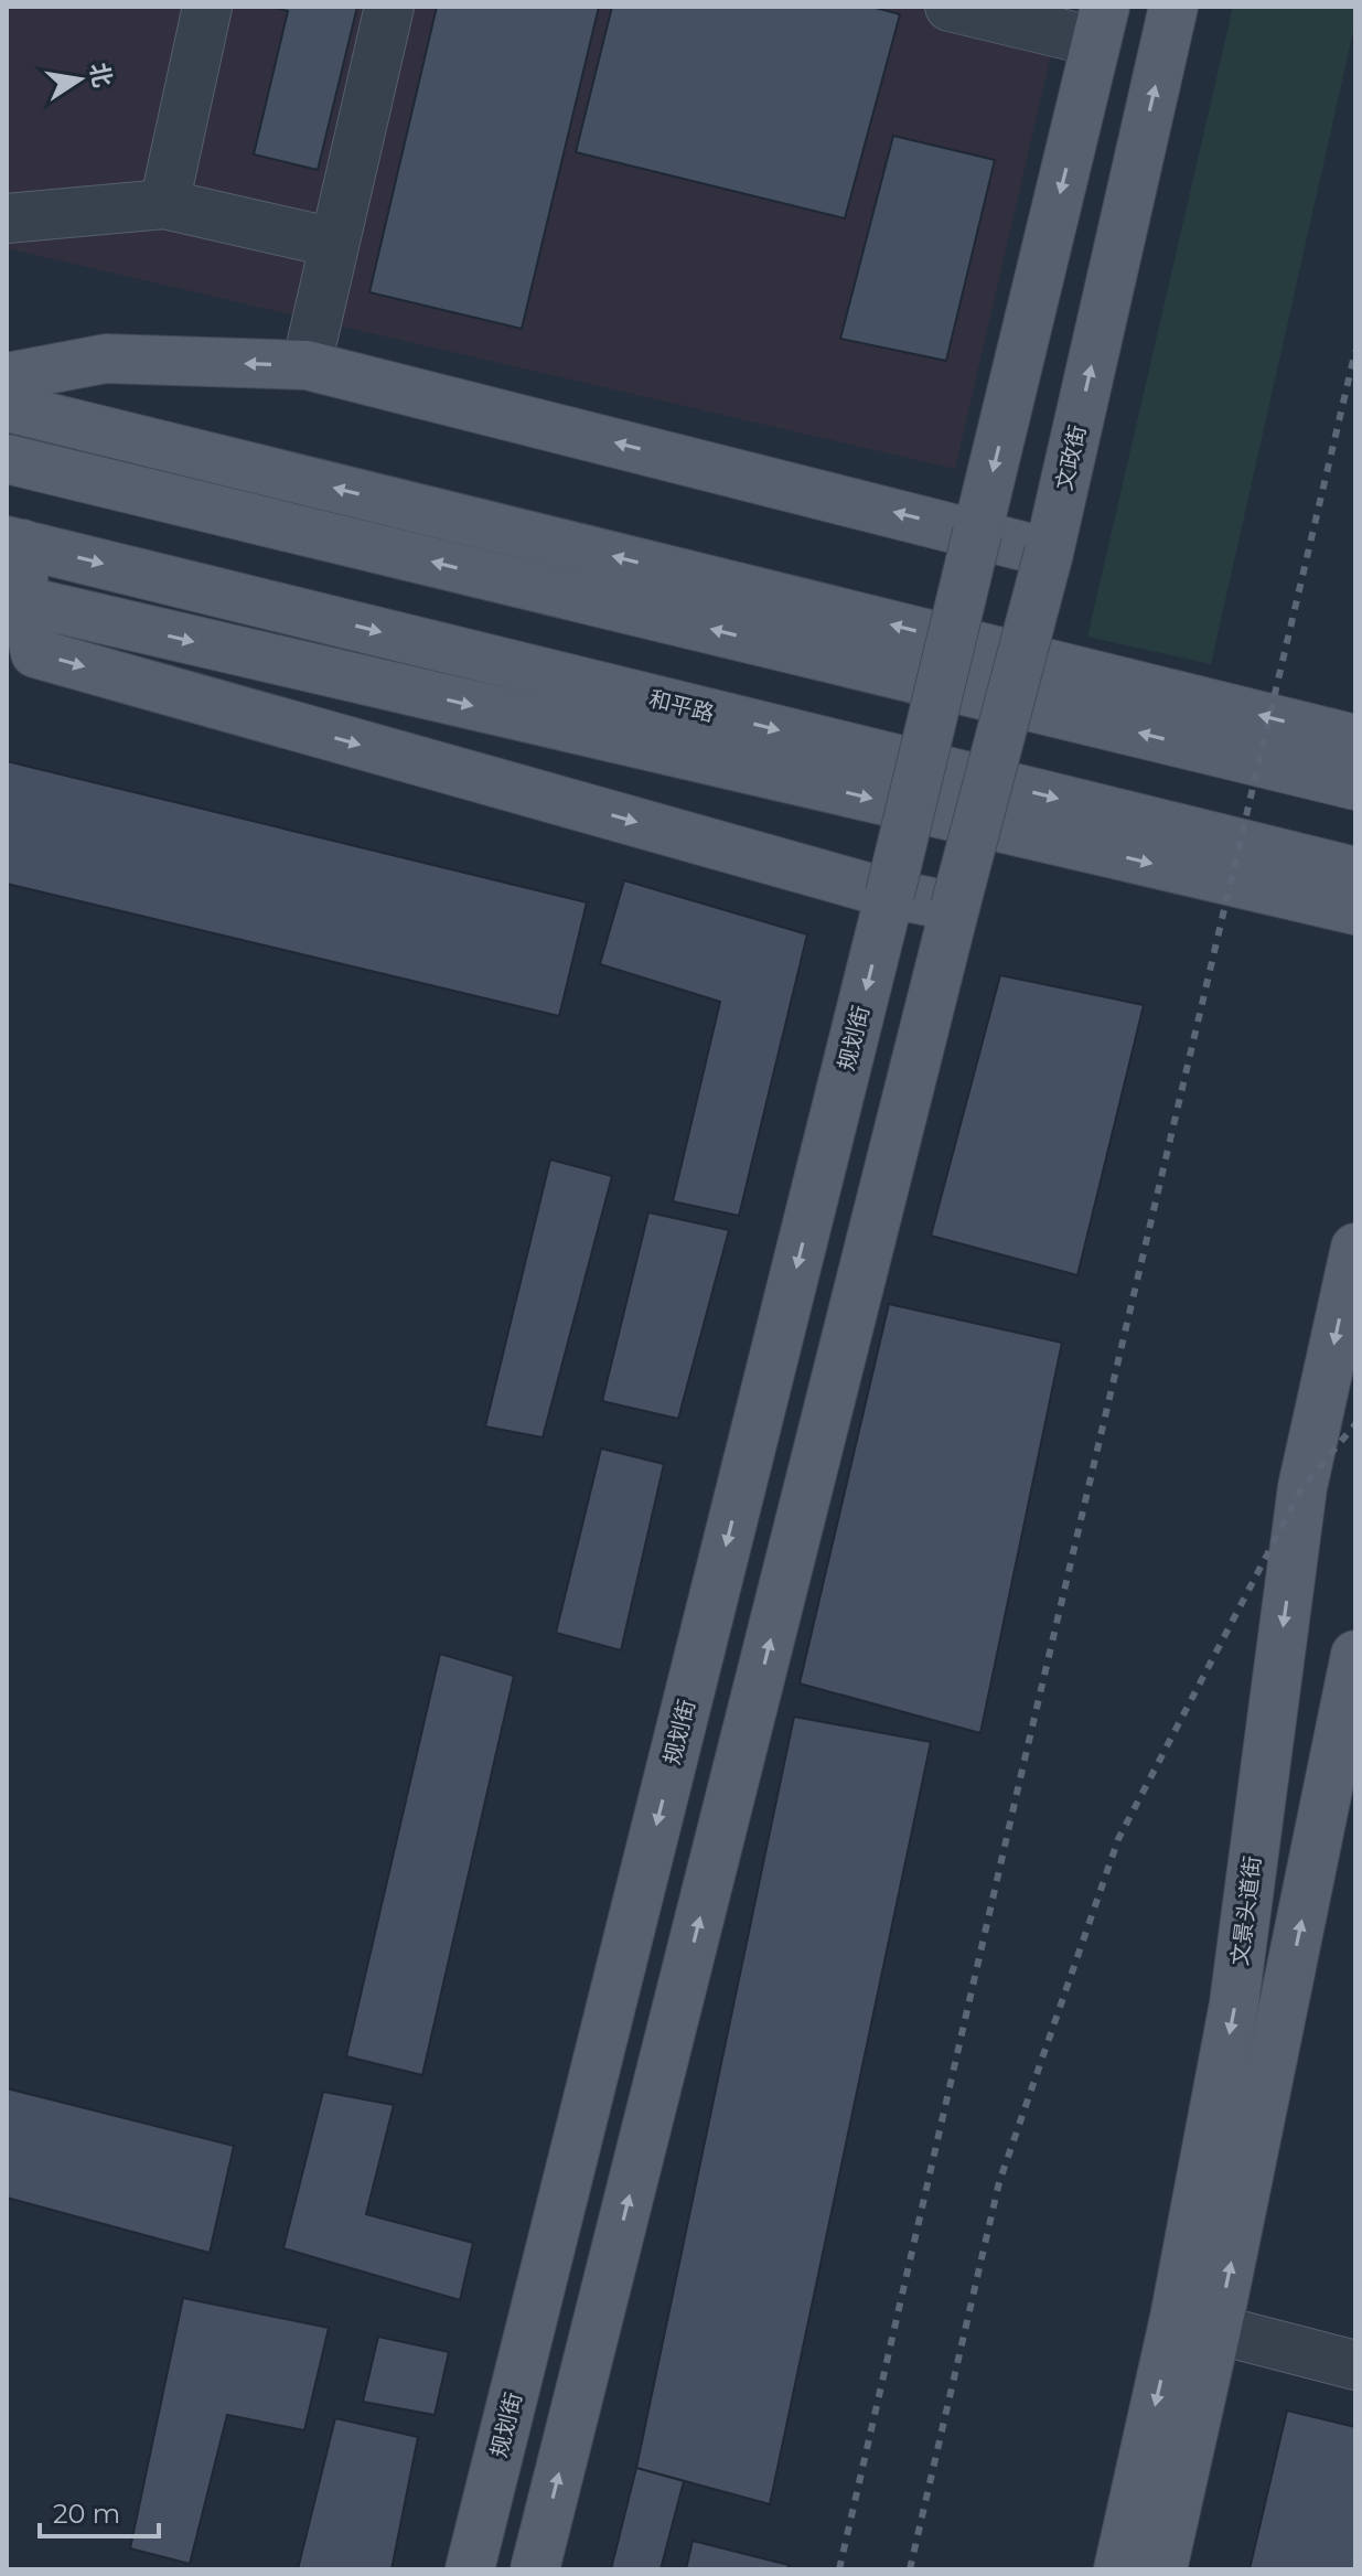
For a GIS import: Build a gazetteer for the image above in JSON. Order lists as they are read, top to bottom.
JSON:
{
  "streets": {
    "main road": [
      "文政街",
      "和平路",
      "规划街",
      "文景头道街"
    ]
  },
  "scale_bar": "20 m",
  "north": "right"
}
